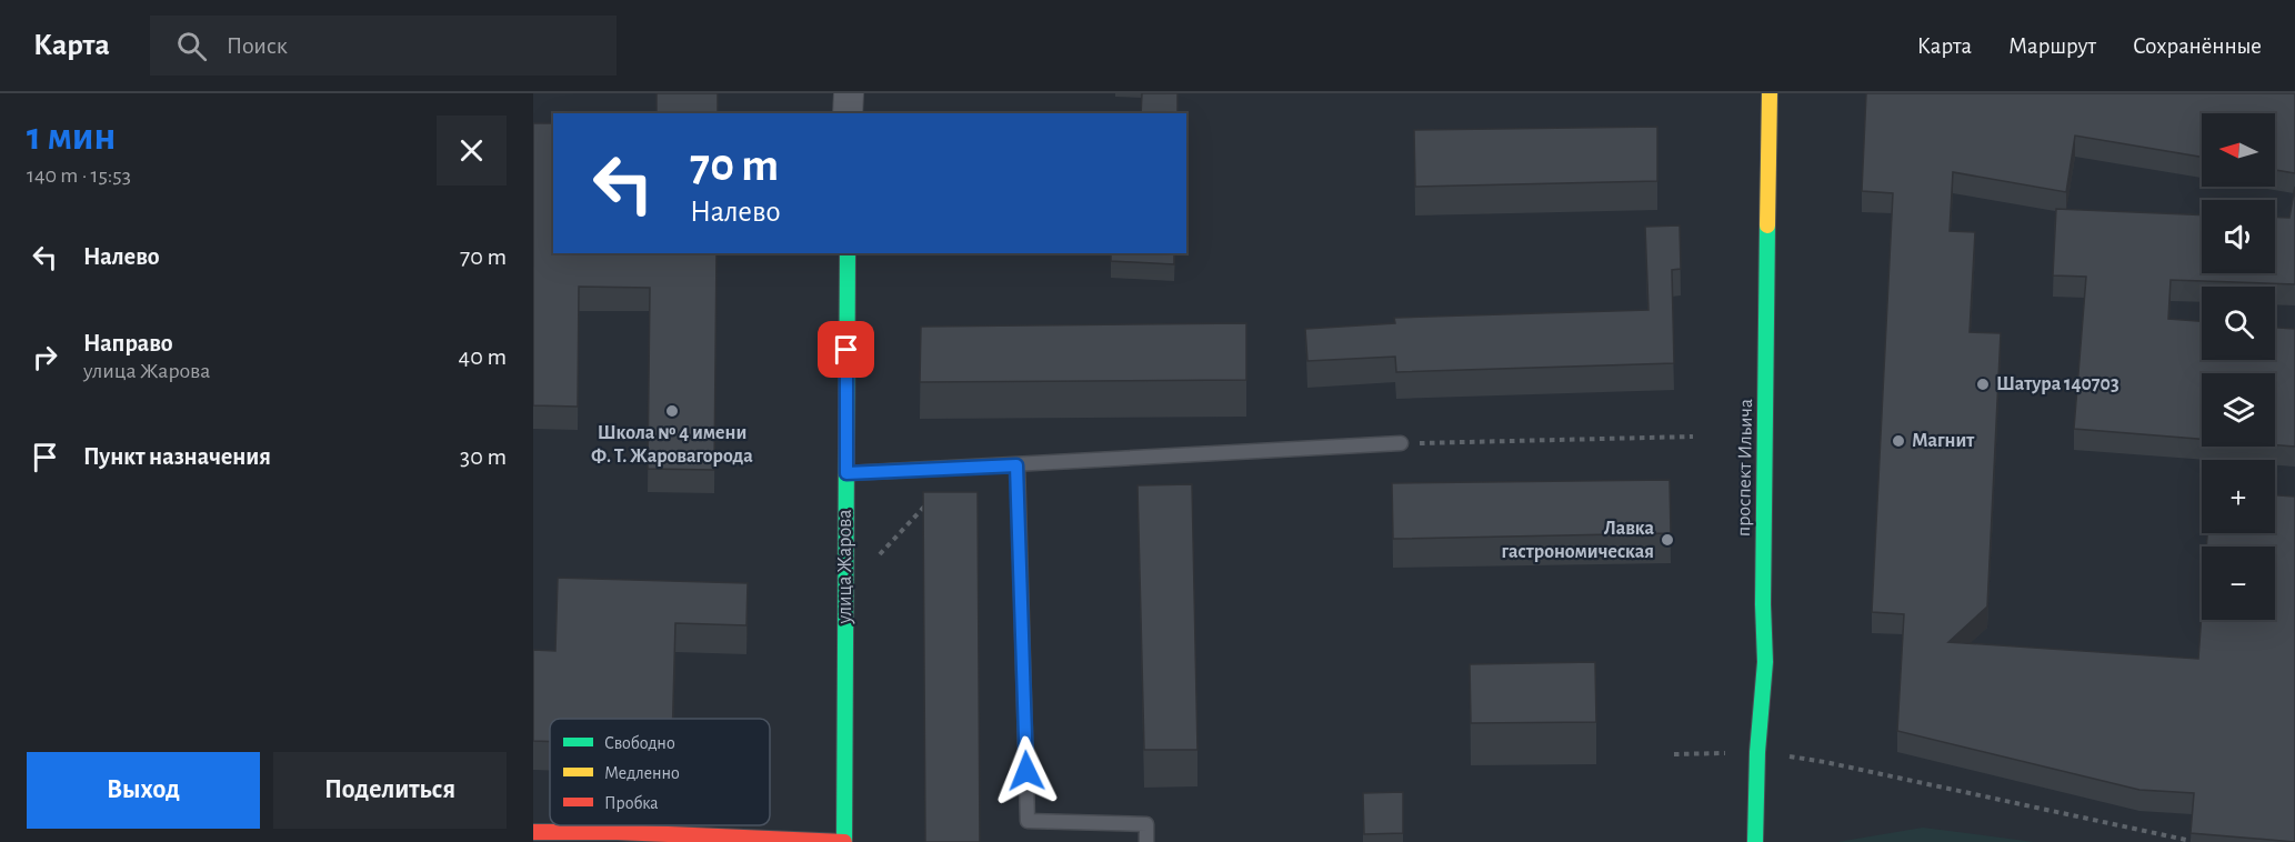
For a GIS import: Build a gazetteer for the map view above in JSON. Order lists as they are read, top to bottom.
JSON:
{
  "streets": {
    "street": ["проспект Ильича", "улица Жарова"]
  },
  "places": [
    "Шатура 140703",
    "Школа № 4 имени Ф. Т. Жаровагорода",
    "Магнит",
    "Лавка гастрономическая"
  ],
  "legend": ["Свободно", "Медленно", "Пробка"],
  "north": "left",
  "page": {
    "header": "Карта",
    "search": "Поиск",
    "nav": ["Карта", "Маршрут", "Сохранённые"],
    "heading": ["1 мин", "140 m · 15:53"],
    "map_buttons": ["+", "−"],
    "turn": ["70 m", "Налево"],
    "list": [
      {
        "name": "Налево",
        "value": "70 m"
      },
      {
        "name": "Направо",
        "note": "улица Жарова",
        "value": "40 m"
      },
      {
        "name": "Пункт назначения",
        "value": "30 m"
      }
    ],
    "buttons": ["Выход", "Поделиться"]
  }
}
